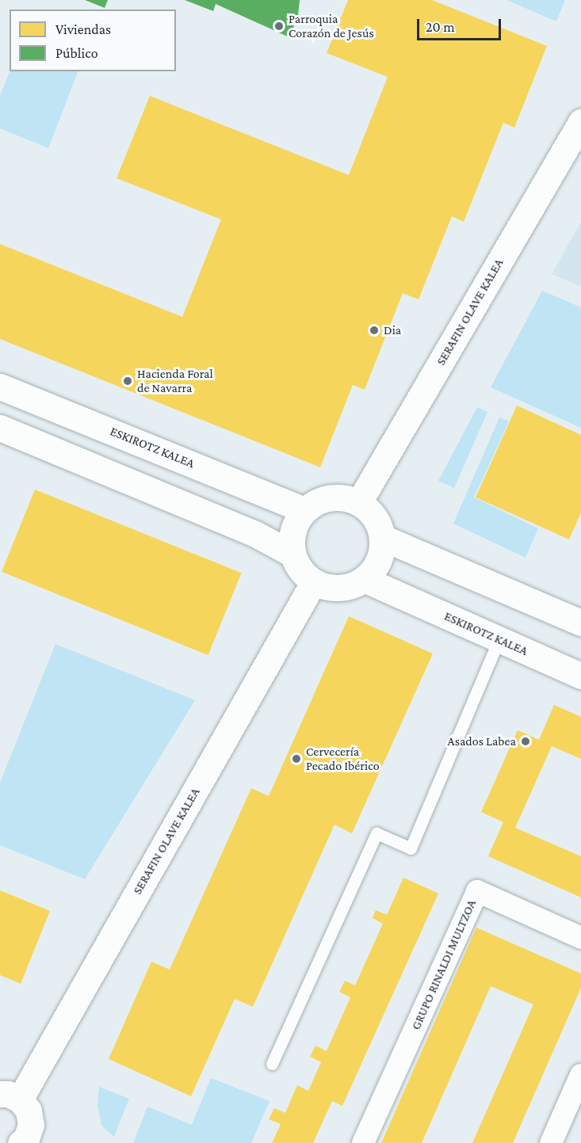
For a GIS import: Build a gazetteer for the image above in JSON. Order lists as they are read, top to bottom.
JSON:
{
  "streets": {
    "main road": ["SERAFIN OLAVE KALEA", "ESKIROTZ KALEA"],
    "street": ["GRUPO RINALDI MULTZOA"]
  },
  "crossings": [
    ["SERAFIN OLAVE KALEA", "ESKIROTZ KALEA"]
  ],
  "places": [
    "Parroquia Corazón de Jesús",
    "Dia",
    "Hacienda Foral de Navarra",
    "Asados Labea",
    "Cervecería Pecado Ibérico"
  ],
  "legend": ["Viviendas", "Público"],
  "scale_bar": "20 m"
}
